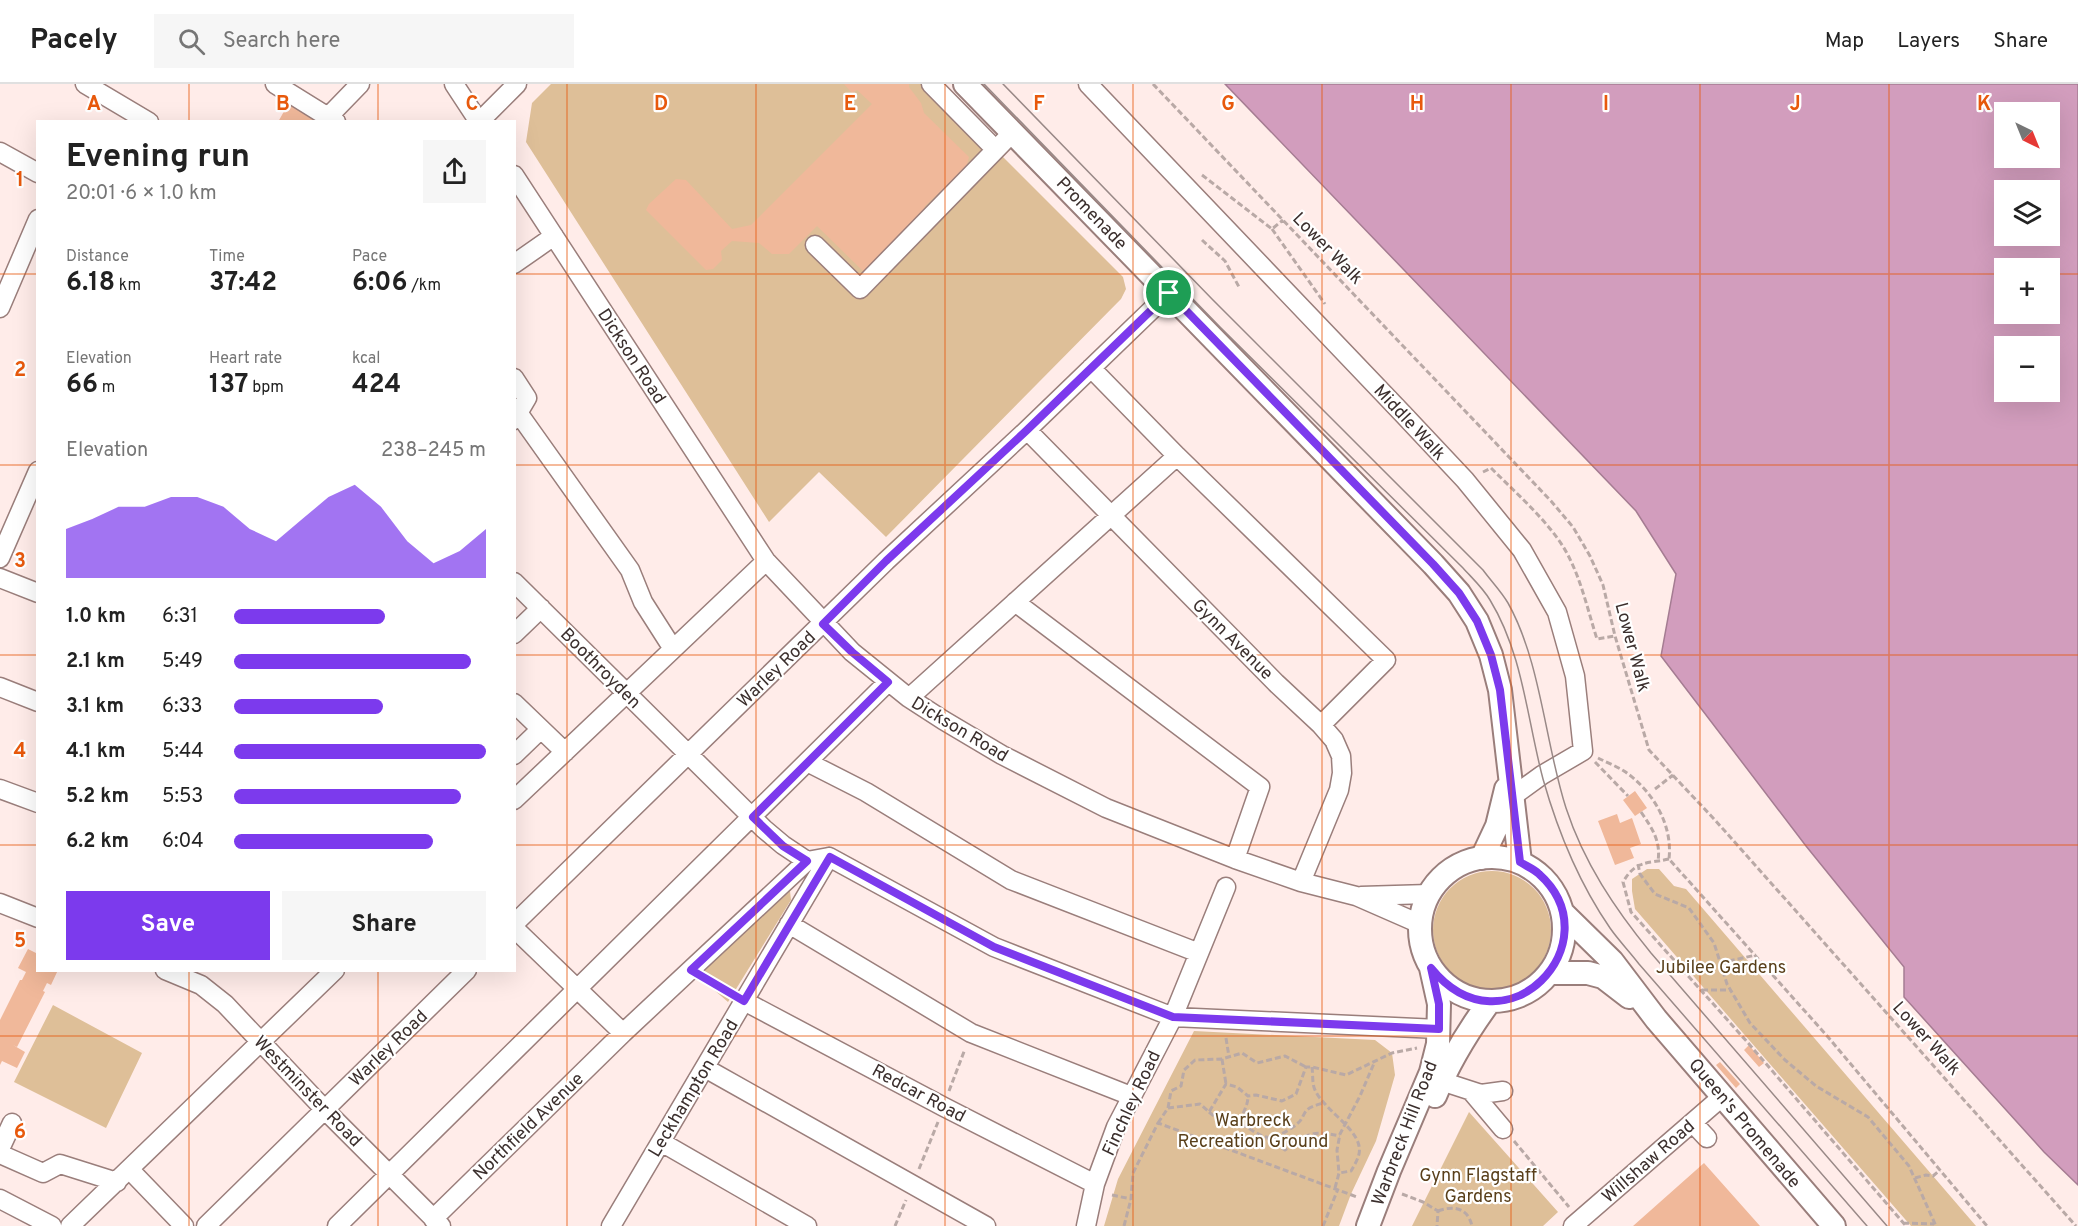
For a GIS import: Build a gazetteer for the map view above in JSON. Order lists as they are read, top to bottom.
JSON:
{
  "streets": {
    "main road": ["Promenade", "Queen's Promenade", "Warbreck Hill Road"],
    "street": [
      "Dickson Road",
      "Middle Walk",
      "Gynn Avenue",
      "Boothroyden",
      "Warley Road",
      "Leckhampton Road",
      "Westminster Road",
      "Redcar Road",
      "Finchley Road",
      "Northfield Avenue",
      "Willshaw Road"
    ],
    "path": ["Lower Walk"]
  },
  "crossings": [
    ["Promenade", "Dickson Road"],
    ["Promenade", "Warley Road"],
    ["Promenade", "Queen's Promenade"],
    ["Promenade", "Warbreck Hill Road"],
    ["Dickson Road", "Gynn Avenue"],
    ["Dickson Road", "Warley Road"],
    ["Dickson Road", "Queen's Promenade"],
    ["Dickson Road", "Warbreck Hill Road"],
    ["Gynn Avenue", "Warley Road"],
    ["Boothroyden", "Warley Road"],
    ["Boothroyden", "Northfield Avenue"],
    ["Warley Road", "Westminster Road"],
    ["Leckhampton Road", "Redcar Road"],
    ["Westminster Road", "Northfield Avenue"],
    ["Redcar Road", "Finchley Road"],
    ["Queen's Promenade", "Warbreck Hill Road"],
    ["Queen's Promenade", "Willshaw Road"]
  ],
  "parks": ["Jubilee Gardens", "Warbreck Recreation Ground", "Gynn Flagstaff Gardens"],
  "north": "bottom right",
  "page": {
    "header": "Pacely",
    "search": "Search here",
    "nav": ["Map", "Layers", "Share"],
    "map_buttons": ["+", "−"],
    "heading": ["Evening run", "20:01 · 6 × 1.0 km"],
    "stats": [
      ["Distance", "6.18 km"],
      ["Time", "37:42"],
      ["Pace", "6:06 /km"],
      ["Elevation", "66 m"],
      ["Heart rate", "137 bpm"],
      ["kcal", "424"]
    ],
    "chart": ["Elevation", "238–245 m"],
    "list": [
      {
        "name": "1.0 km",
        "note": "6:31"
      },
      {
        "name": "2.1 km",
        "note": "5:49"
      },
      {
        "name": "3.1 km",
        "note": "6:33"
      },
      {
        "name": "4.1 km",
        "note": "5:44"
      },
      {
        "name": "5.2 km",
        "note": "5:53"
      },
      {
        "name": "6.2 km",
        "note": "6:04"
      }
    ],
    "buttons": ["Save", "Share"]
  },
  "grid": {
    "columns": [
      "A",
      "B",
      "C",
      "D",
      "E",
      "F",
      "G",
      "H",
      "I",
      "J",
      "K"
    ],
    "rows": [
      "1",
      "2",
      "3",
      "4",
      "5",
      "6"
    ]
  }
}
